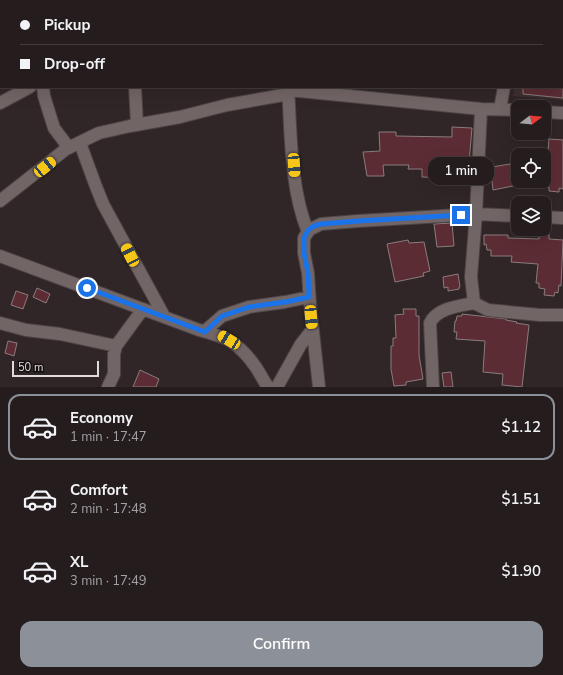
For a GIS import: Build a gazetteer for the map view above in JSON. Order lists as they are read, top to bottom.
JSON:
{
  "scale_bar": "50 m",
  "north": "right",
  "page": {
    "banner": ["Pickup", "Drop-off"],
    "bubble": "1 min",
    "scale": "50 m",
    "list": [
      {
        "name": "Economy",
        "note": "1 min · 17:47",
        "value": "$1.12"
      },
      {
        "name": "Comfort",
        "note": "2 min · 17:48",
        "value": "$1.51"
      },
      {
        "name": "XL",
        "note": "3 min · 17:49",
        "value": "$1.90"
      }
    ],
    "buttons": "Confirm"
  }
}
